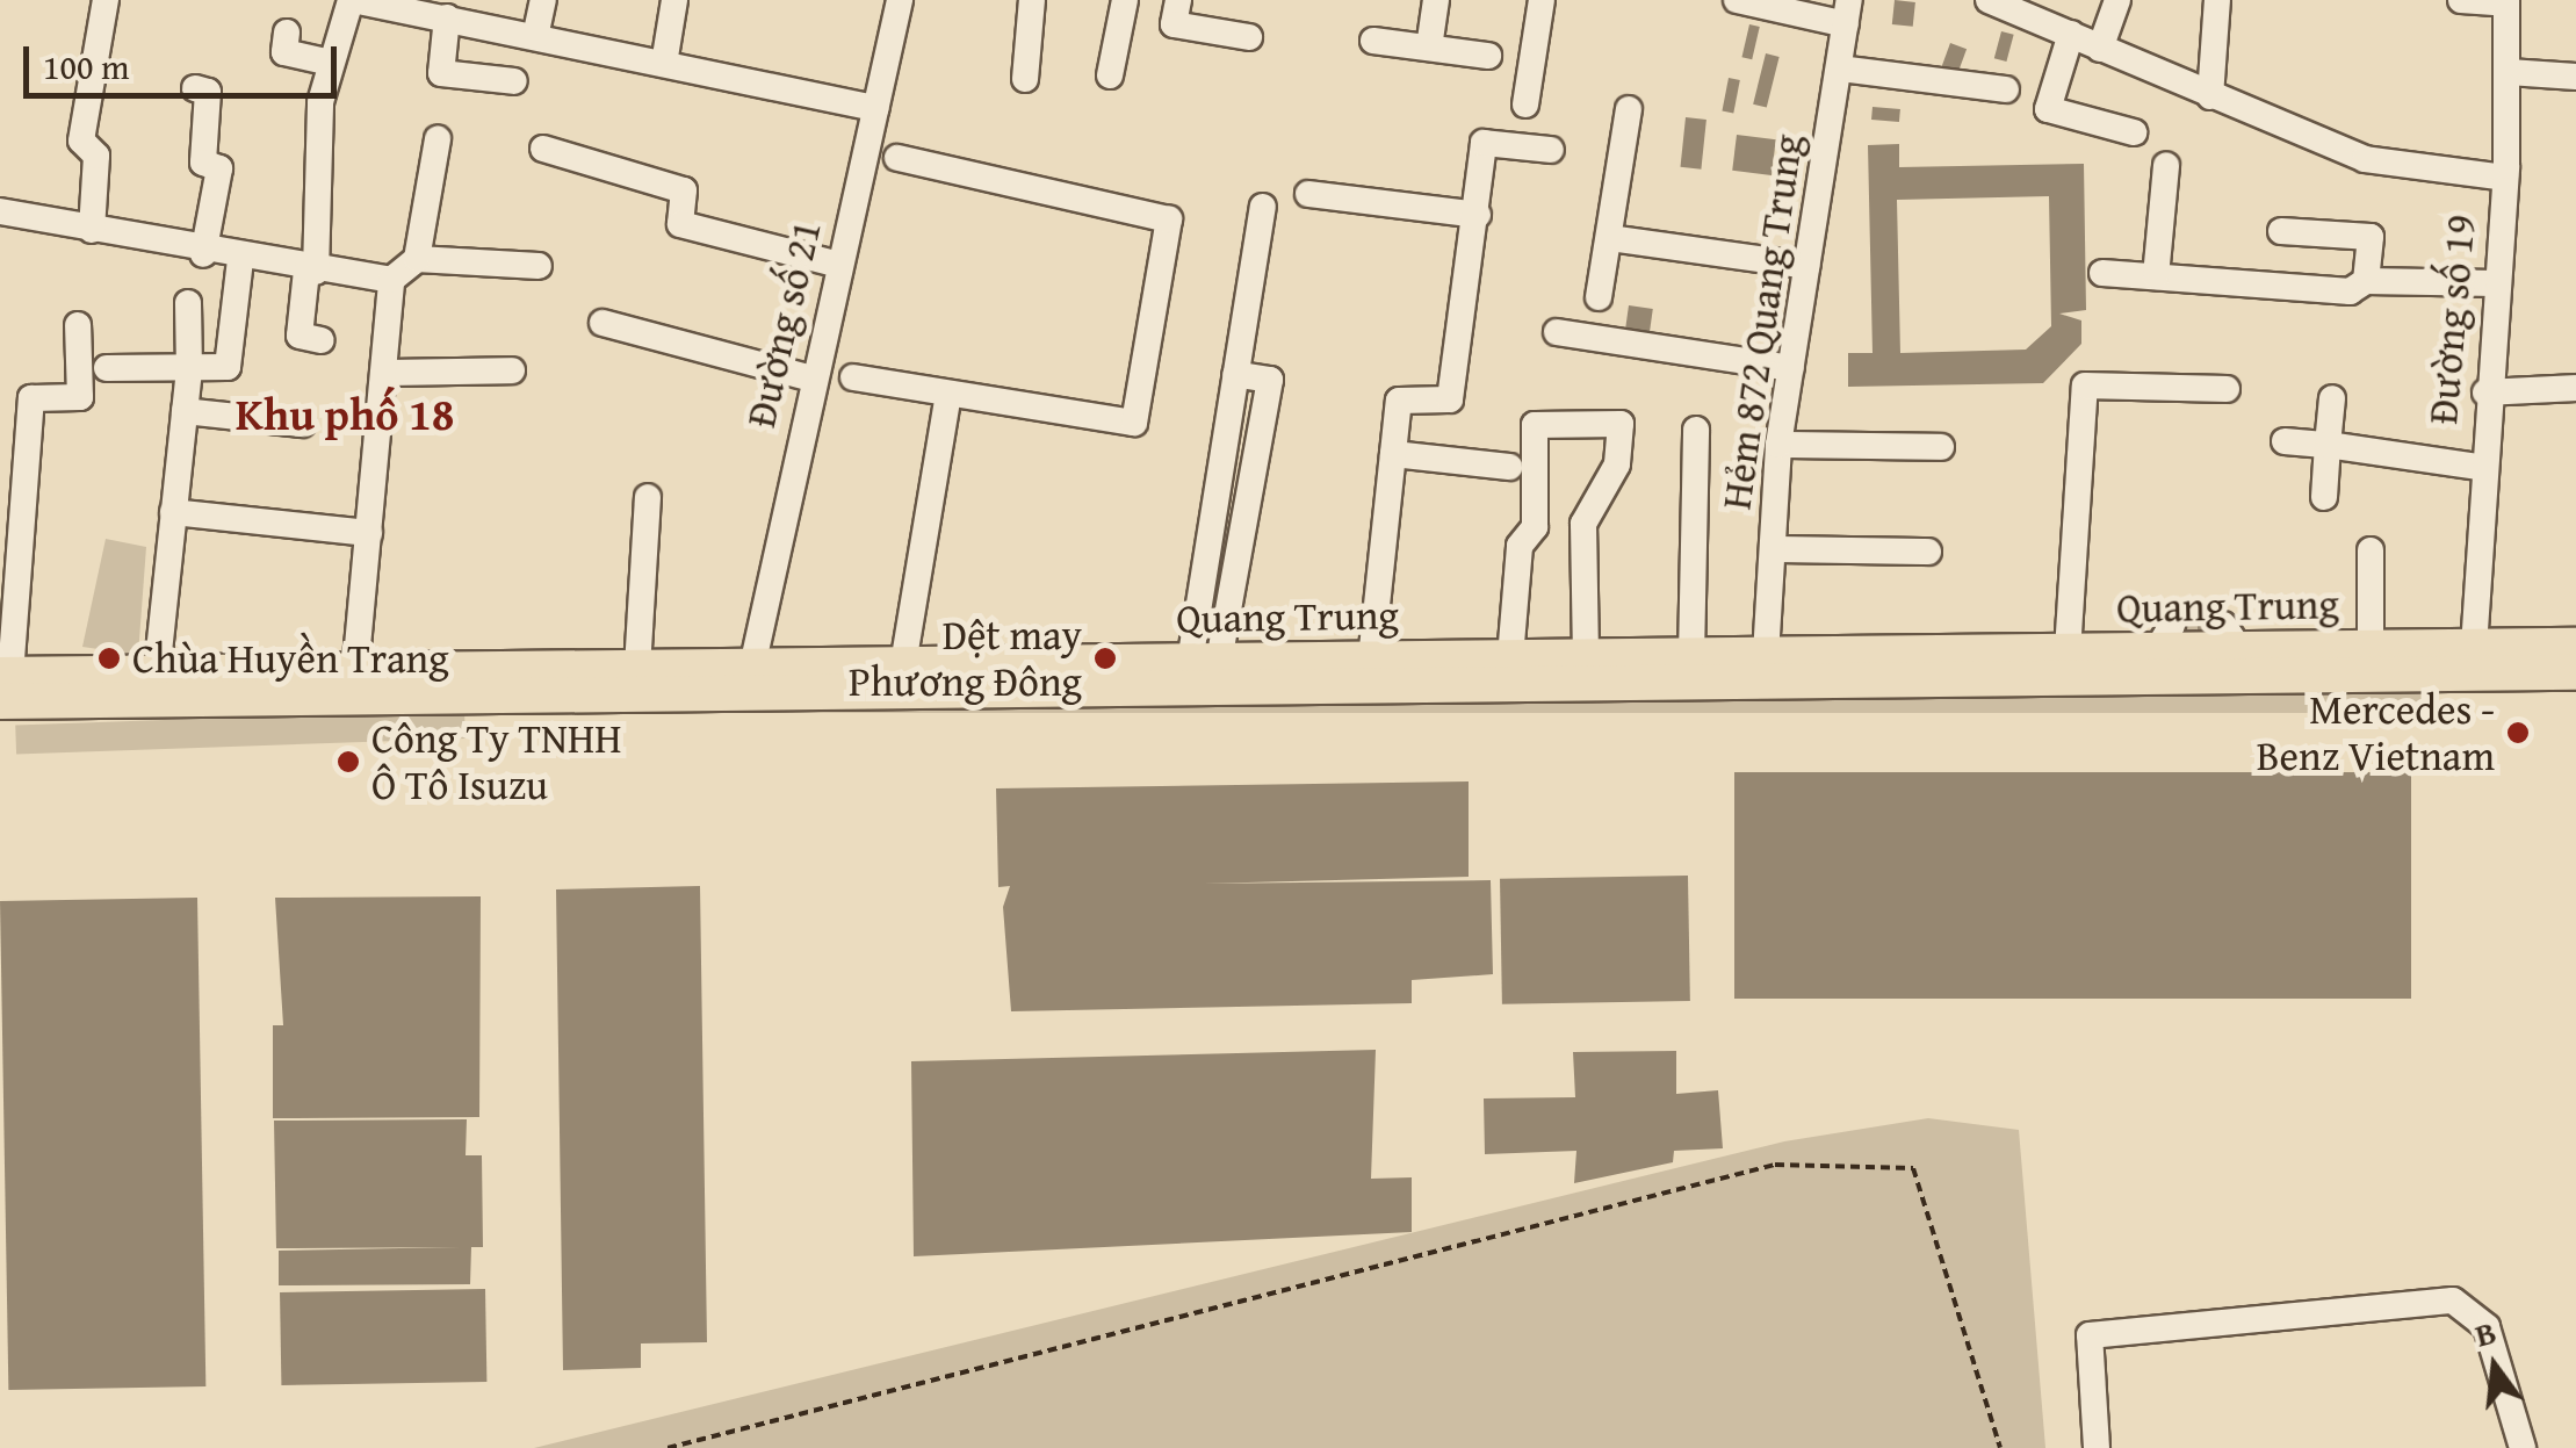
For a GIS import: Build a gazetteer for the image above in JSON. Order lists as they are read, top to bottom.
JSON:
{
  "streets": {
    "main road": ["Quang Trung"],
    "street": ["Đường số 19", "Hẻm 872 Quang Trung", "Đường số 21"]
  },
  "crossings": [
    ["Đường số 19", "Quang Trung"],
    ["Hẻm 872 Quang Trung", "Quang Trung"],
    ["Đường số 21", "Quang Trung"]
  ],
  "districts": ["Khu phố 18"],
  "places": [
    "Chùa Huyền Trang",
    "Dệt may Phương Đông",
    "Mercedes - Benz Vietnam",
    "Công Ty TNHH Ô Tô Isuzu"
  ],
  "scale_bar": "100 m",
  "north": "top"
}
